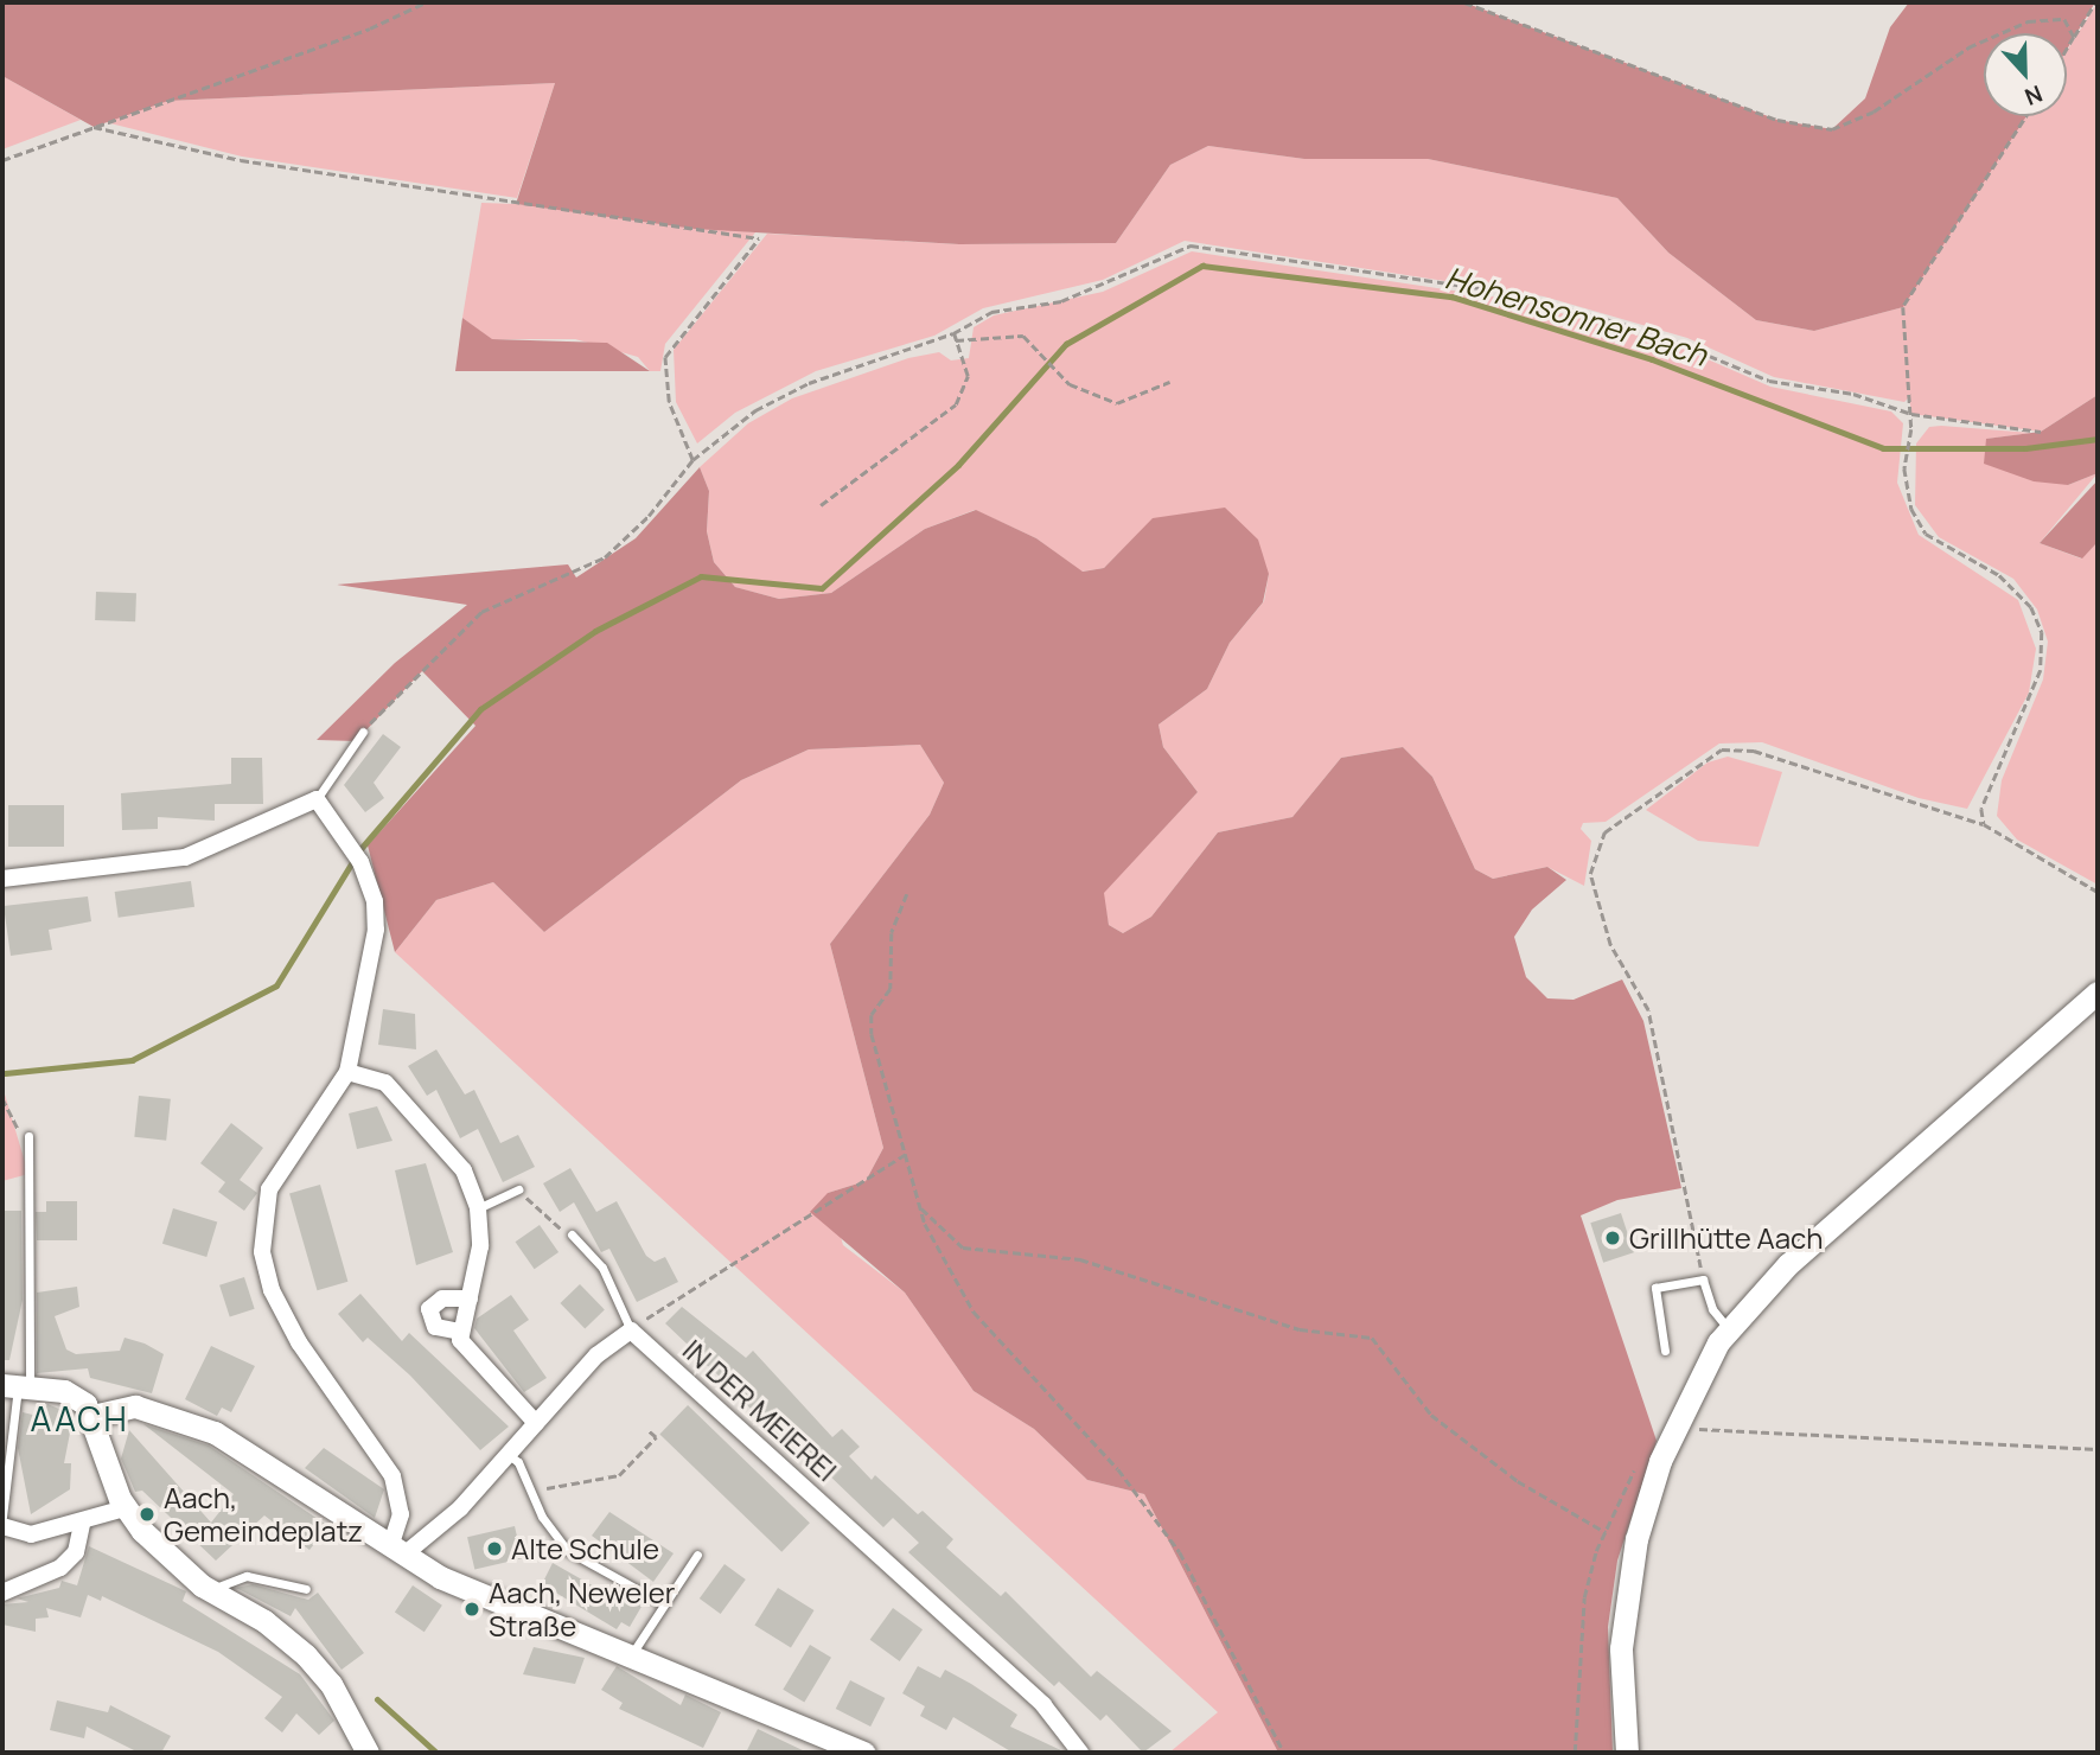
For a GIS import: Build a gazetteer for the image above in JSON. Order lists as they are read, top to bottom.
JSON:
{
  "streets": {
    "street": ["IN DER MEIEREI"]
  },
  "districts": ["AACH"],
  "water": ["Hohensonner Bach"],
  "places": [
    "Grillhütte Aach",
    "Aach, Gemeindeplatz",
    "Alte Schule",
    "Aach, Neweler Straße"
  ],
  "north": "bottom"
}
